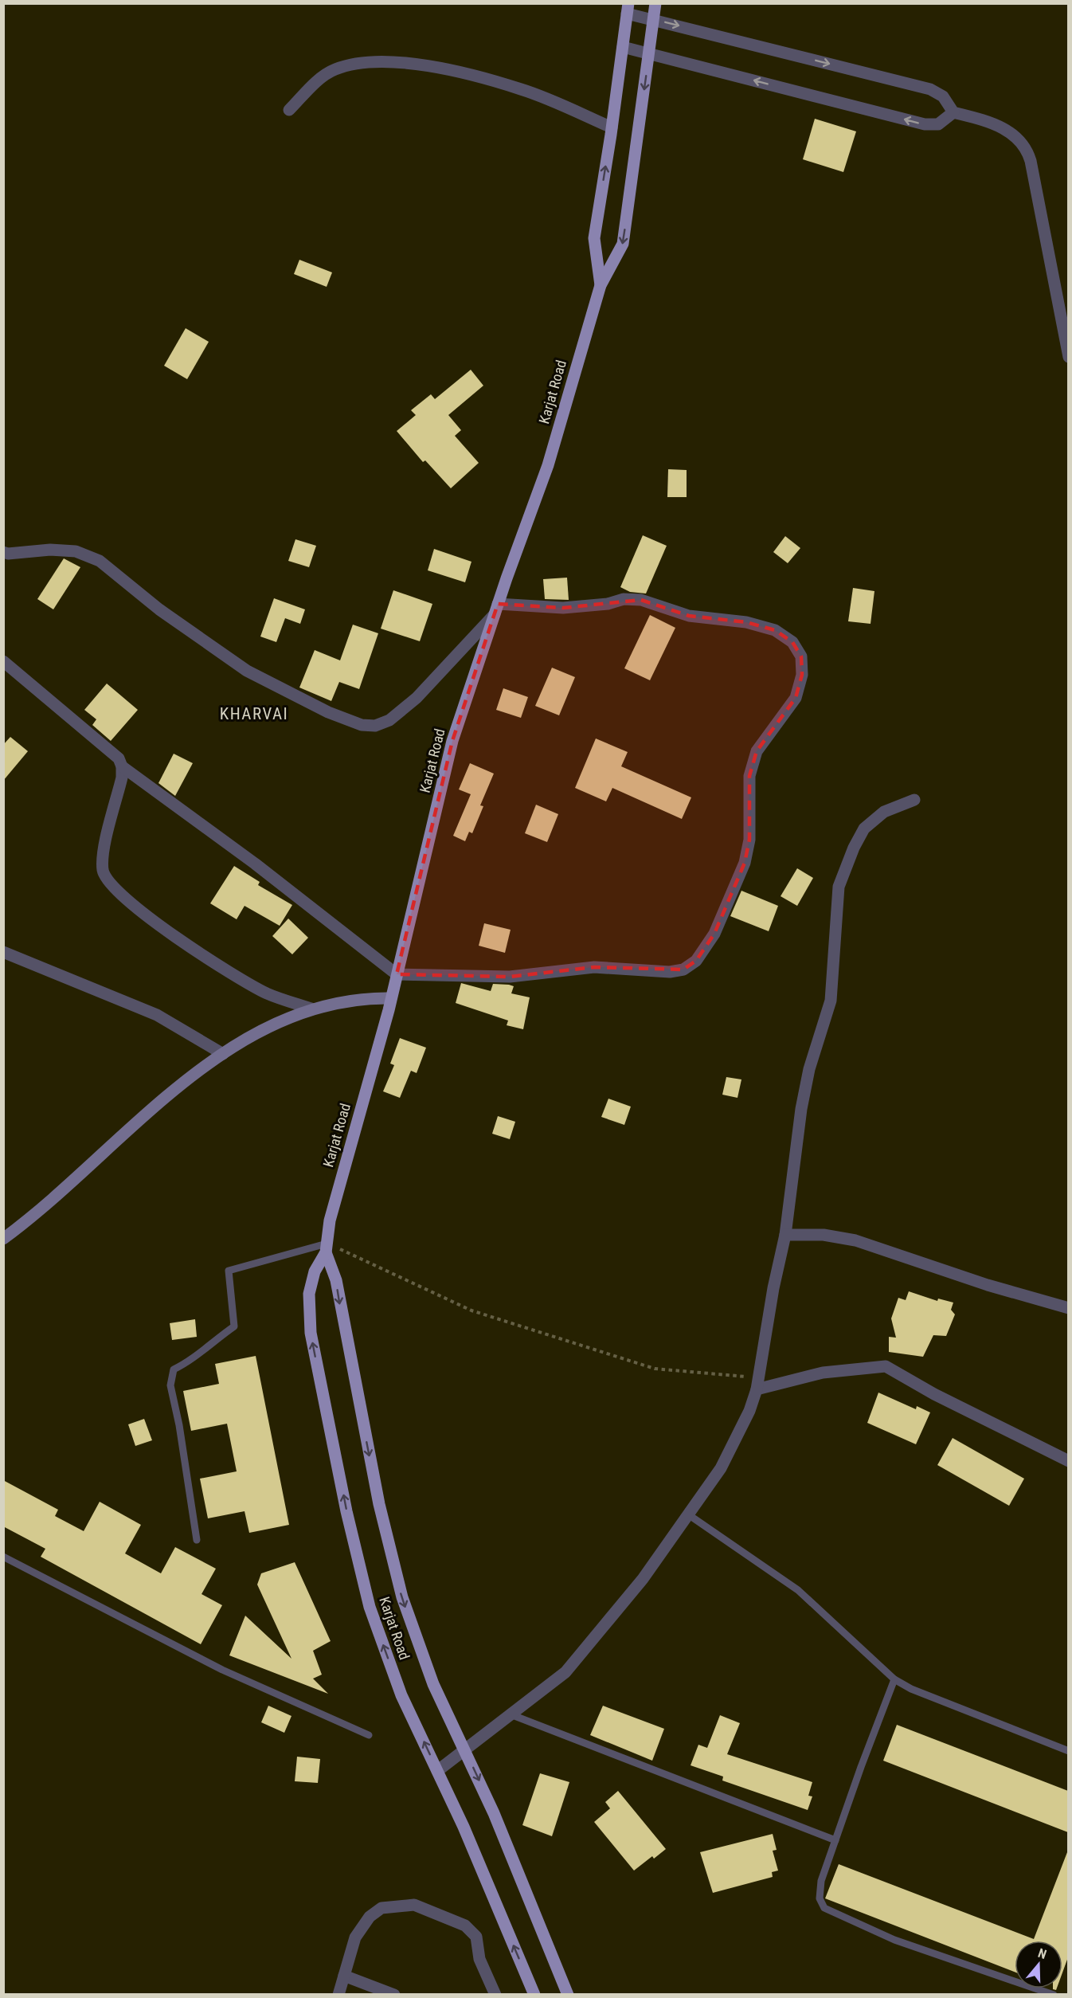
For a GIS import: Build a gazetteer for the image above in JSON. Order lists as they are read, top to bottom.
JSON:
{
  "streets": {
    "main road": ["Karjat Road"]
  },
  "districts": ["KHARVAI"],
  "north": "top"
}
